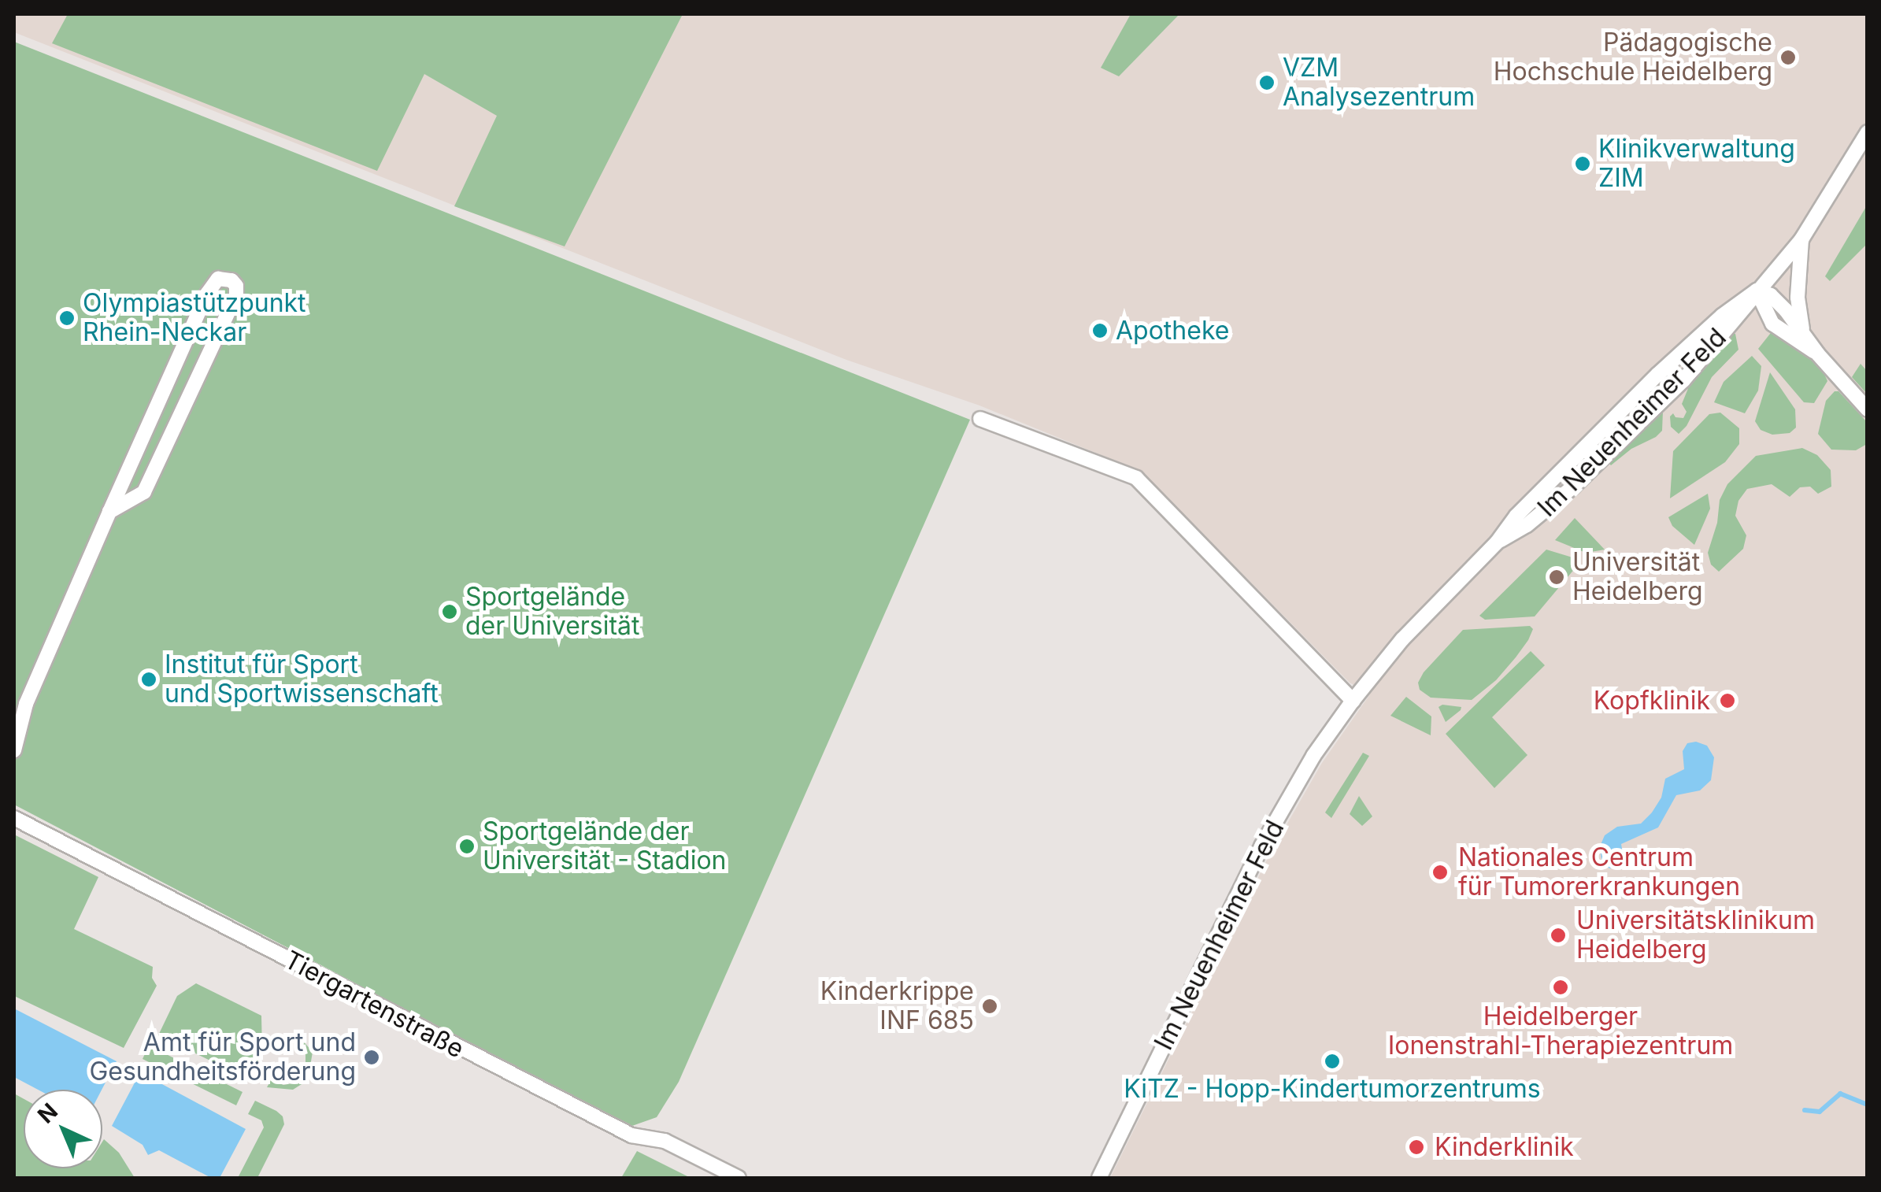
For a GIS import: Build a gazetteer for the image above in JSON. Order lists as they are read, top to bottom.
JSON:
{
  "streets": {
    "street": ["Im Neuenheimer Feld", "Tiergartenstraße"]
  },
  "places": [
    "Pädagogische Hochschule Heidelberg",
    "VZM Analysezentrum",
    "Klinikverwaltung ZIM",
    "Olympiastützpunkt Rhein-Neckar",
    "Apotheke",
    "Universität Heidelberg",
    "Sportgelände der Universität",
    "Institut für Sport und Sportwissenschaft",
    "Kopfklinik",
    "Sportgelände der Universität - Stadion",
    "Nationales Centrum für Tumorerkrankungen",
    "Universitätsklinikum Heidelberg",
    "Heidelberger Ionenstrahl-Therapiezentrum",
    "Kinderkrippe INF 685",
    "Amt für Sport und Gesundheitsförderung",
    "KiTZ - Hopp-Kindertumorzentrums",
    "Kinderklinik"
  ],
  "north": "top left"
}
